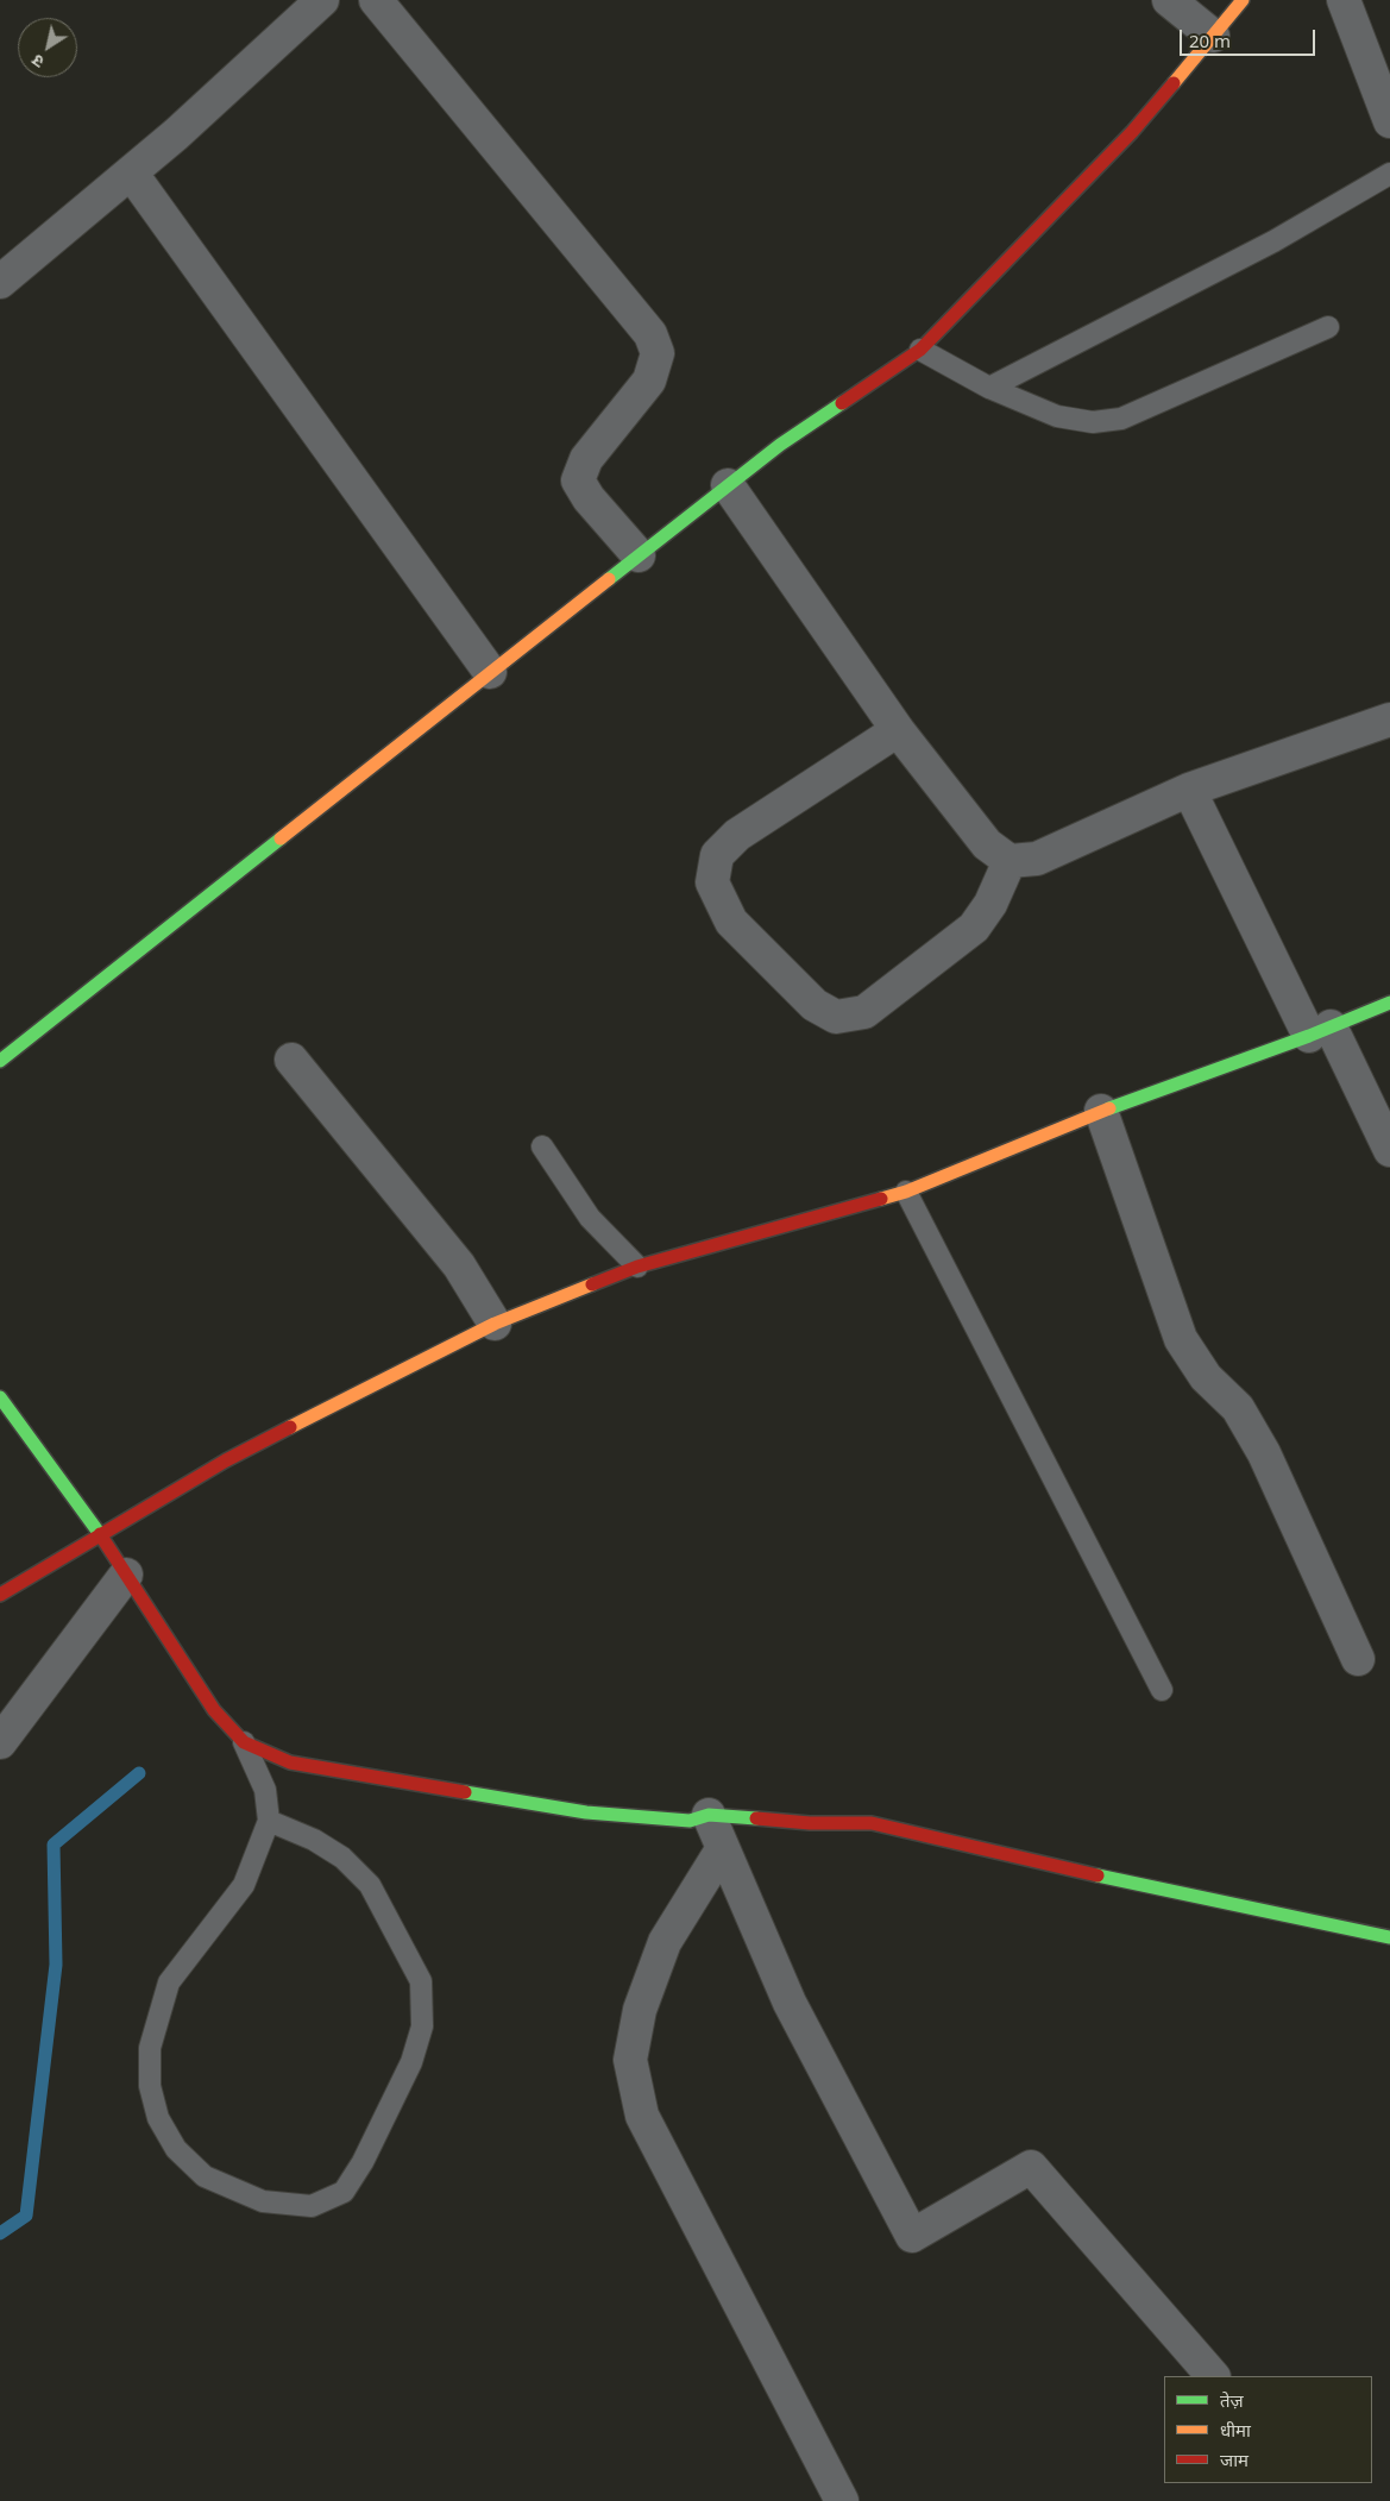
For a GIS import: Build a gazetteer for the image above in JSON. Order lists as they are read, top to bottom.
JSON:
{
  "legend": ["तेज़", "धीमा", "जाम"],
  "scale_bar": "20 m",
  "north": "bottom left"
}
